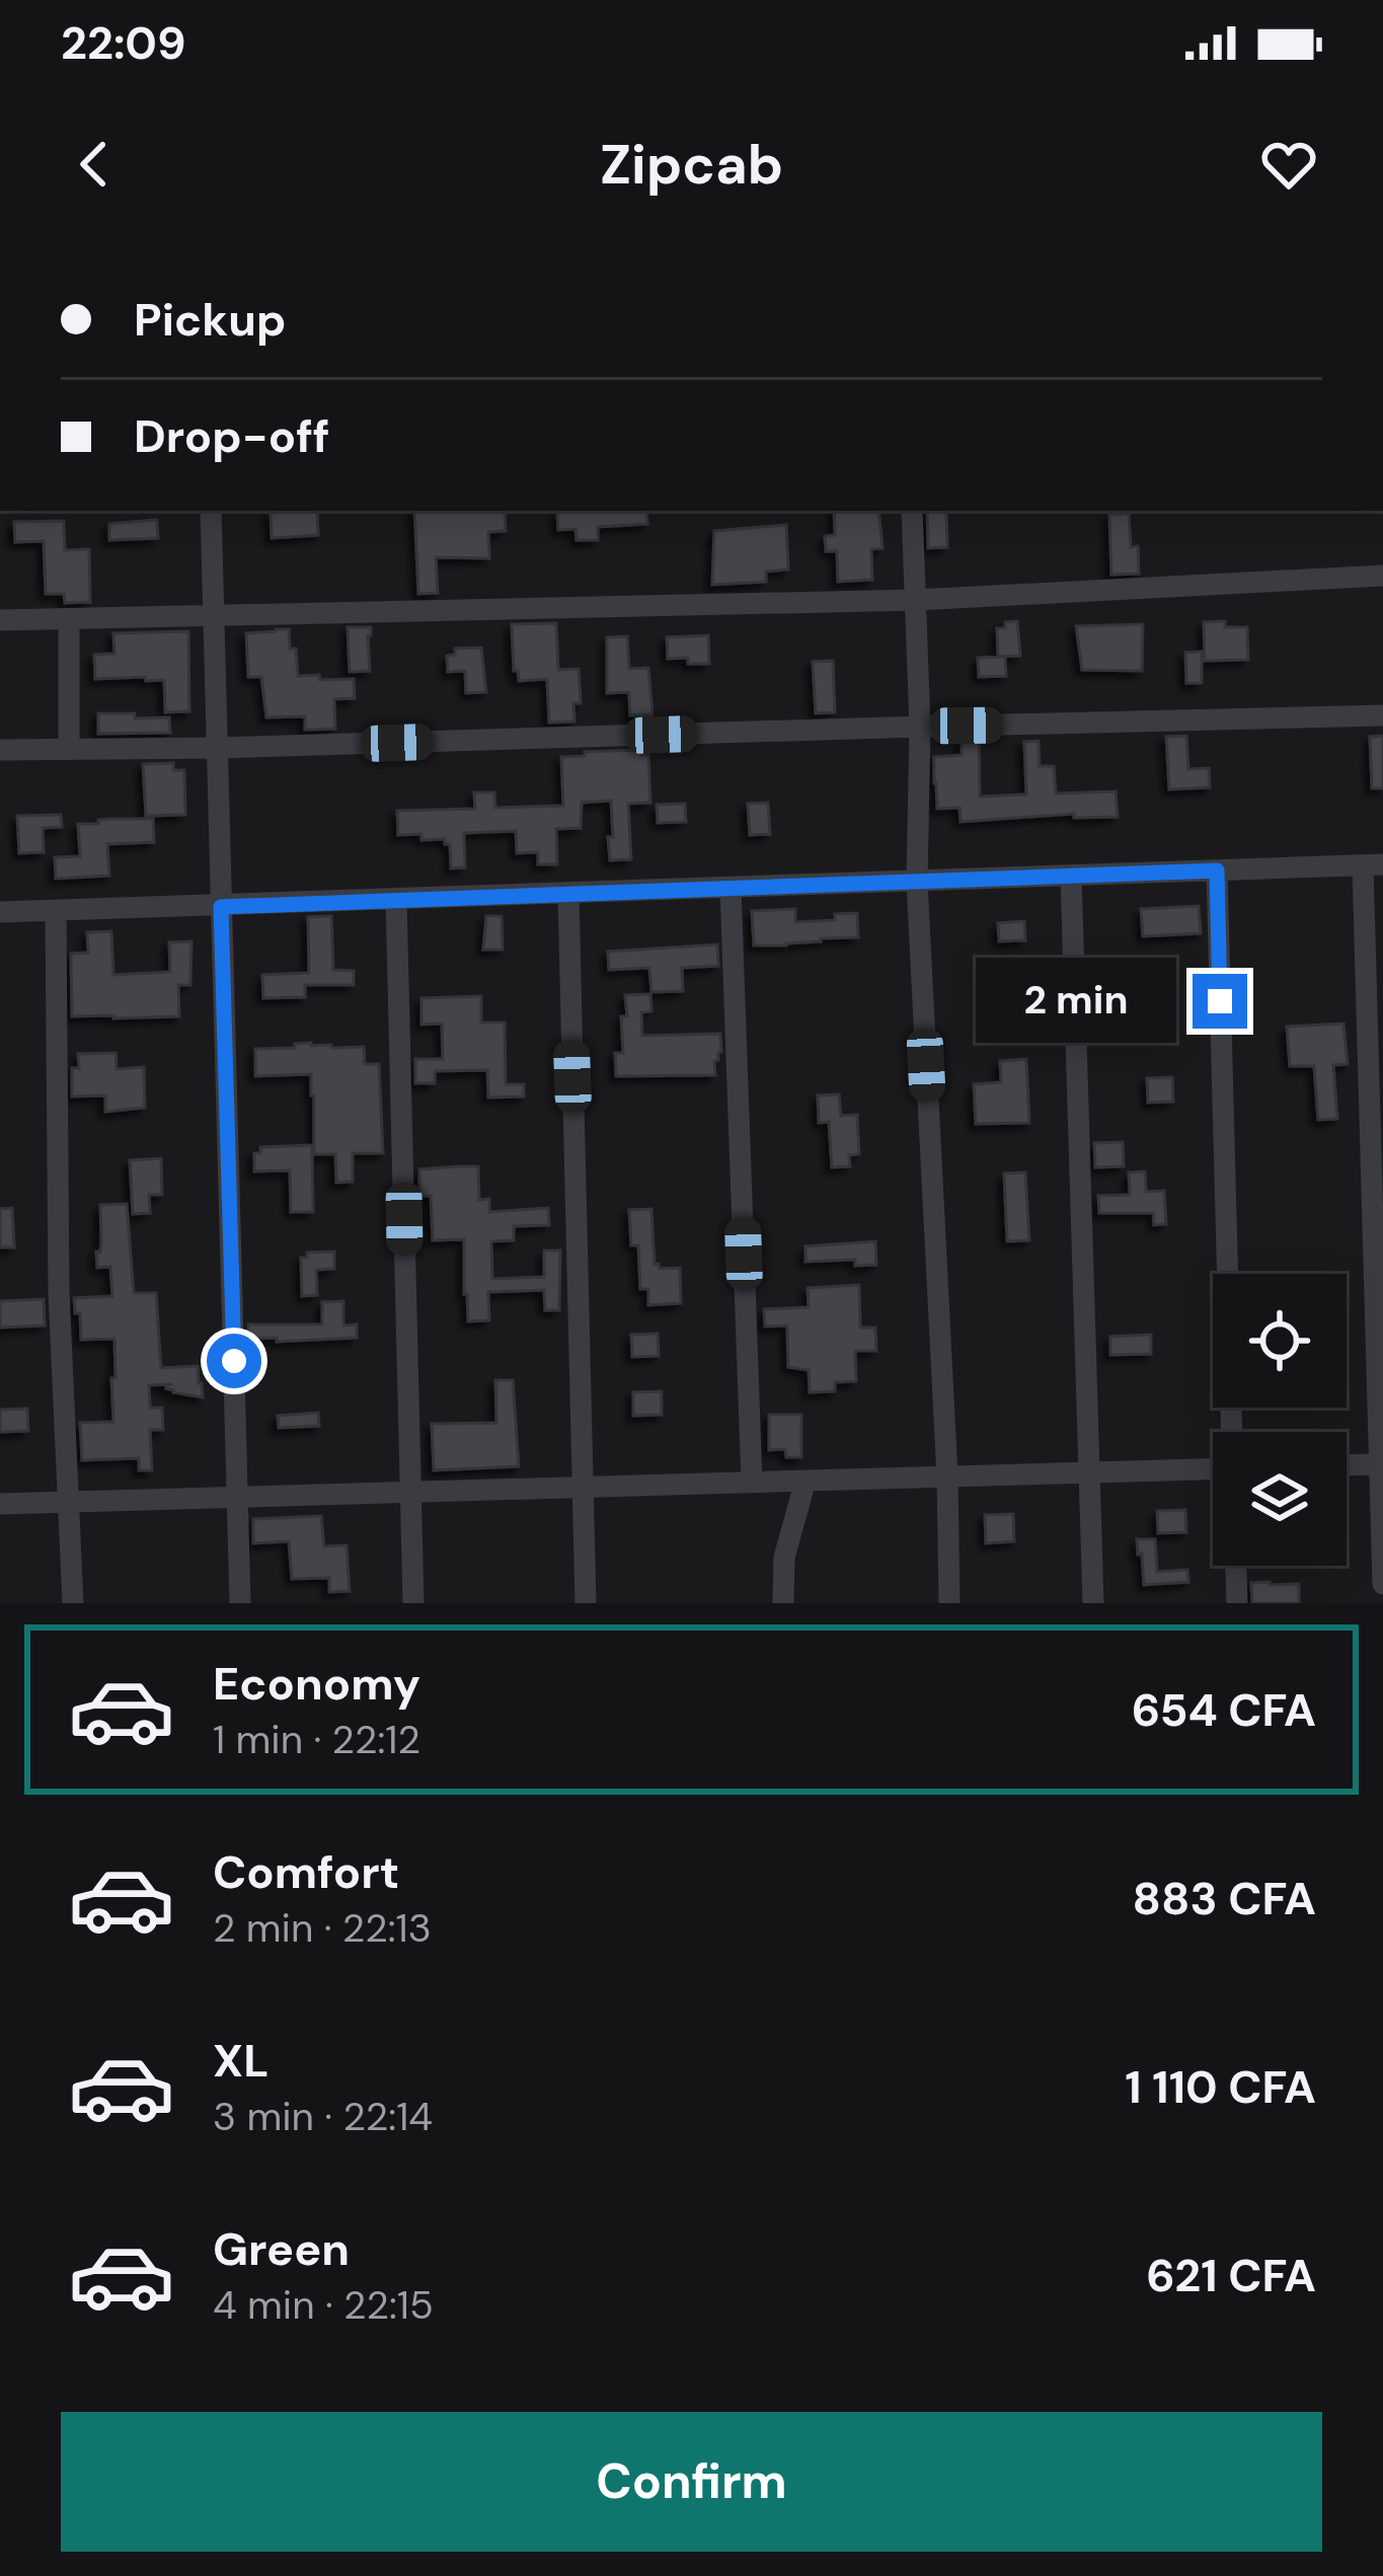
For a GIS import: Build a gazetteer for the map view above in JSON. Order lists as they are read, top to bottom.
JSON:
{
  "page": {
    "status": "22:09",
    "header": "Zipcab",
    "banner": ["Pickup", "Drop-off"],
    "bubble": "2 min",
    "list": [
      {
        "name": "Economy",
        "note": "1 min · 22:12",
        "value": "654 CFA"
      },
      {
        "name": "Comfort",
        "note": "2 min · 22:13",
        "value": "883 CFA"
      },
      {
        "name": "XL",
        "note": "3 min · 22:14",
        "value": "1 110 CFA"
      },
      {
        "name": "Green",
        "note": "4 min · 22:15",
        "value": "621 CFA"
      }
    ],
    "buttons": "Confirm"
  }
}
